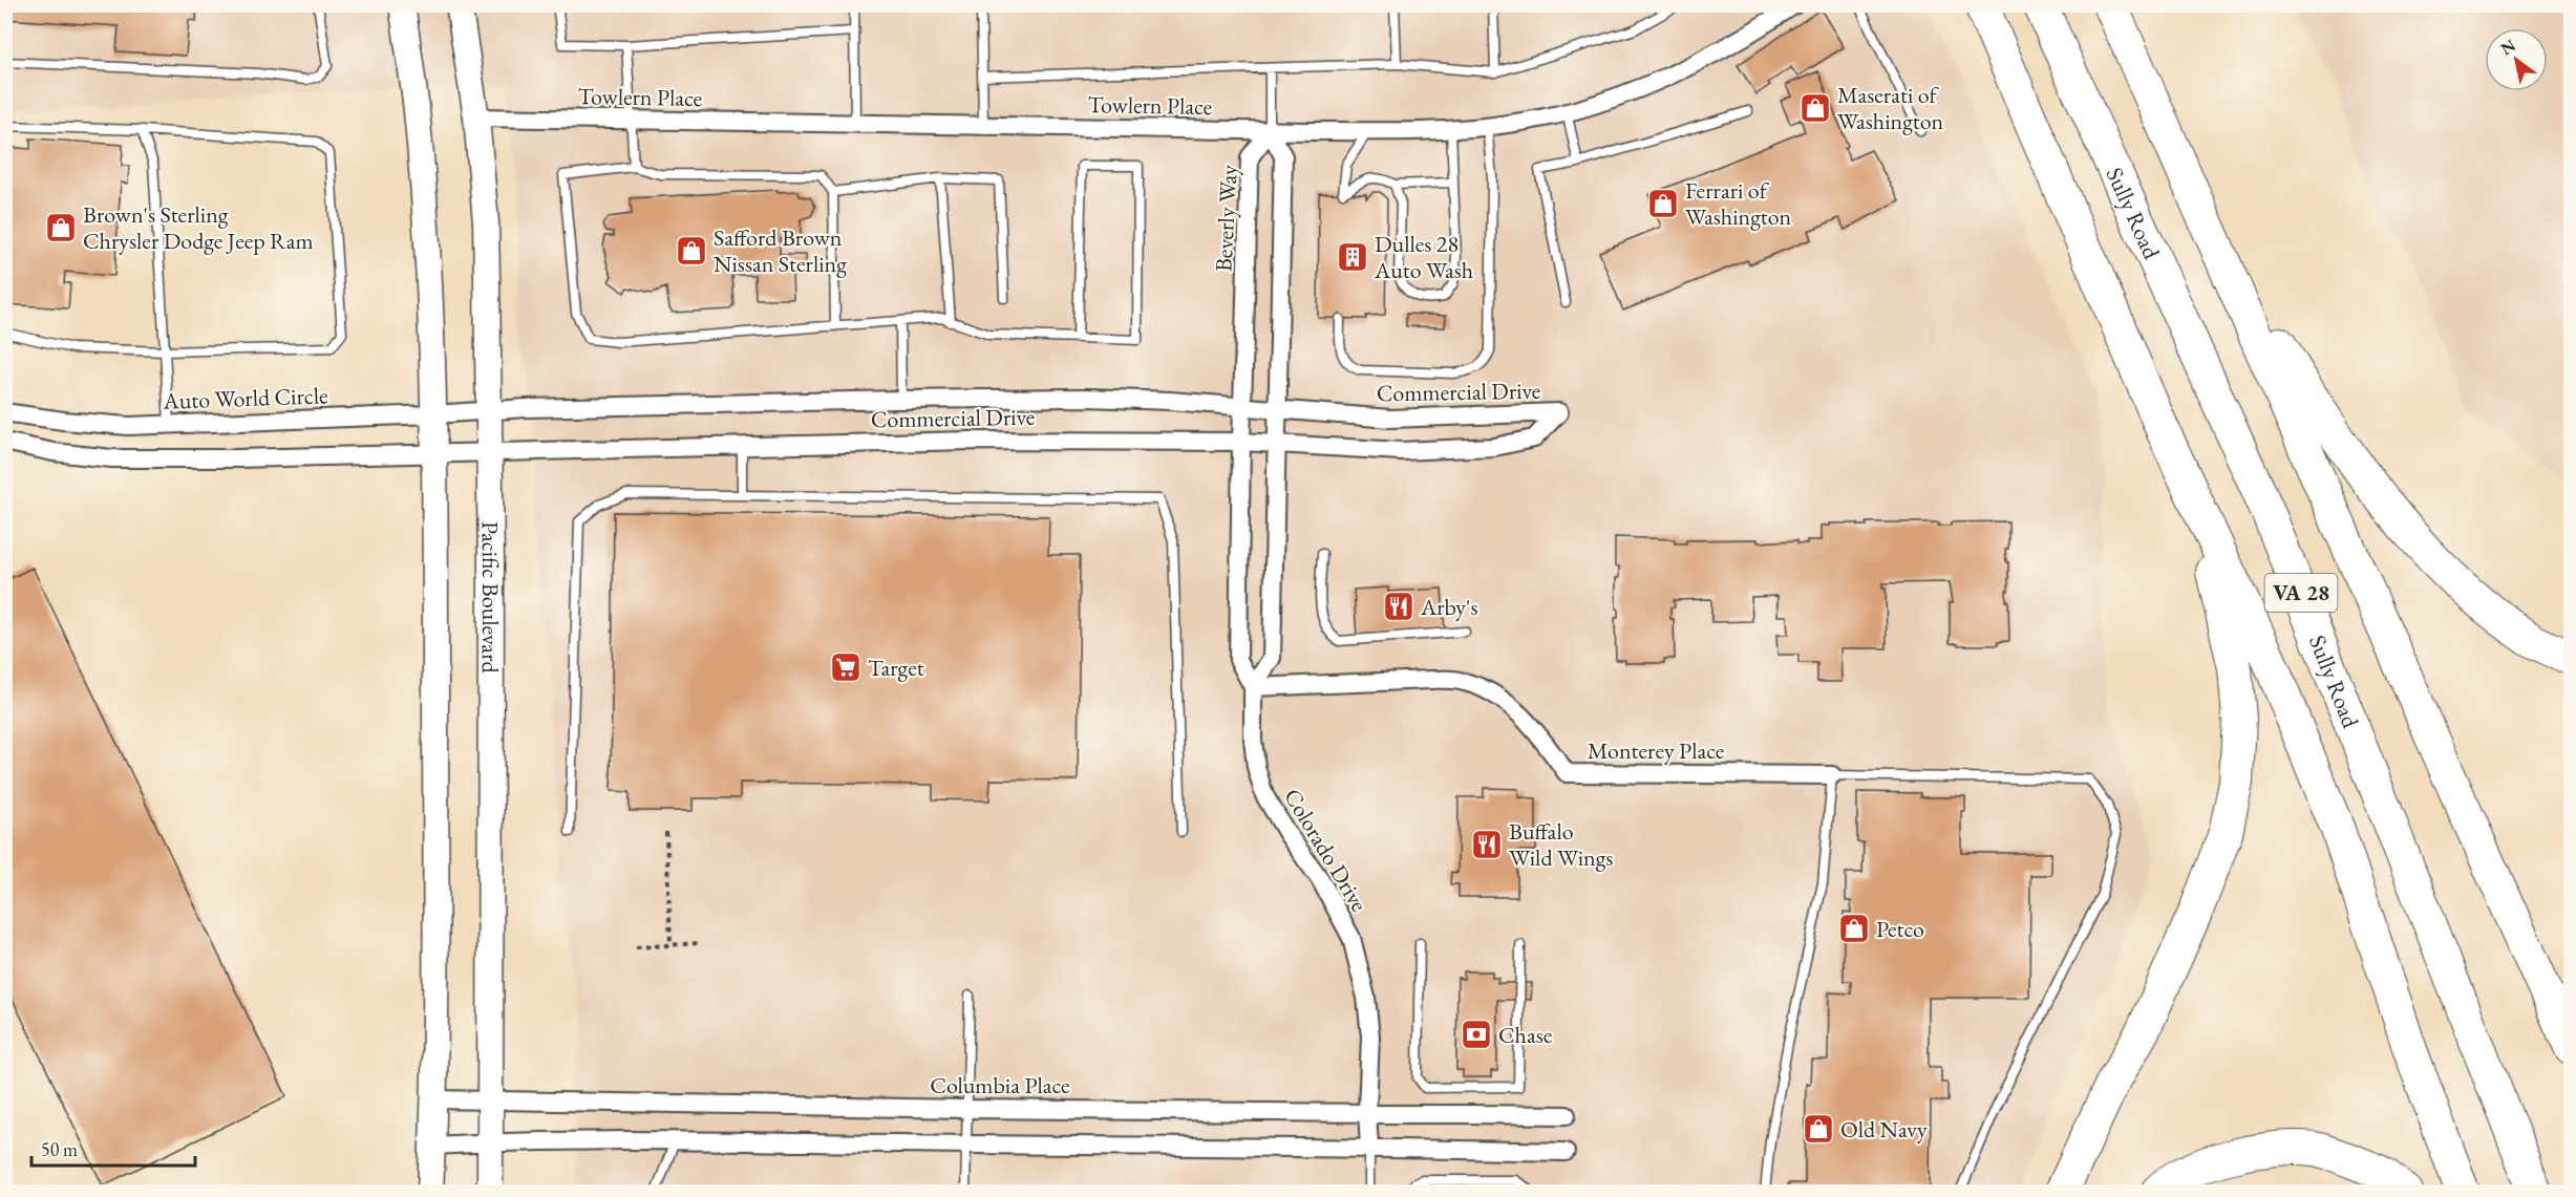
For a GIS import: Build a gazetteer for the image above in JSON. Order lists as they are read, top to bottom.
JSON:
{
  "streets": {
    "highway": ["Sully Road", "VA 28"],
    "main road": ["Pacific Boulevard"],
    "street": [
      "Towlern Place",
      "Beverly Way",
      "Commercial Drive",
      "Auto World Circle",
      "Monterey Place",
      "Colorado Drive",
      "Columbia Place"
    ]
  },
  "crossings": [
    ["Towlern Place", "Beverly Way"],
    ["Towlern Place", "Pacific Boulevard"],
    ["Beverly Way", "Commercial Drive"],
    ["Beverly Way", "Colorado Drive"],
    ["Commercial Drive", "Auto World Circle"],
    ["Commercial Drive", "Pacific Boulevard"],
    ["Commercial Drive", "Colorado Drive"],
    ["Auto World Circle", "Pacific Boulevard"],
    ["Pacific Boulevard", "Columbia Place"],
    ["Monterey Place", "Colorado Drive"],
    ["Colorado Drive", "Columbia Place"]
  ],
  "places": {
    "shop": [
      "Maserati of Washington",
      "Ferrari of Washington",
      "Brown's Sterling Chrysler Dodge Jeep Ram",
      "Safford Brown Nissan Sterling",
      "Petco",
      "Old Navy"
    ],
    "building": ["Dulles 28 Auto Wash"],
    "restaurant": ["Arby's", "Buffalo Wild Wings"],
    "supermarket": ["Target"],
    "bank": ["Chase"]
  },
  "scale_bar": "50 m",
  "north": "top left"
}
